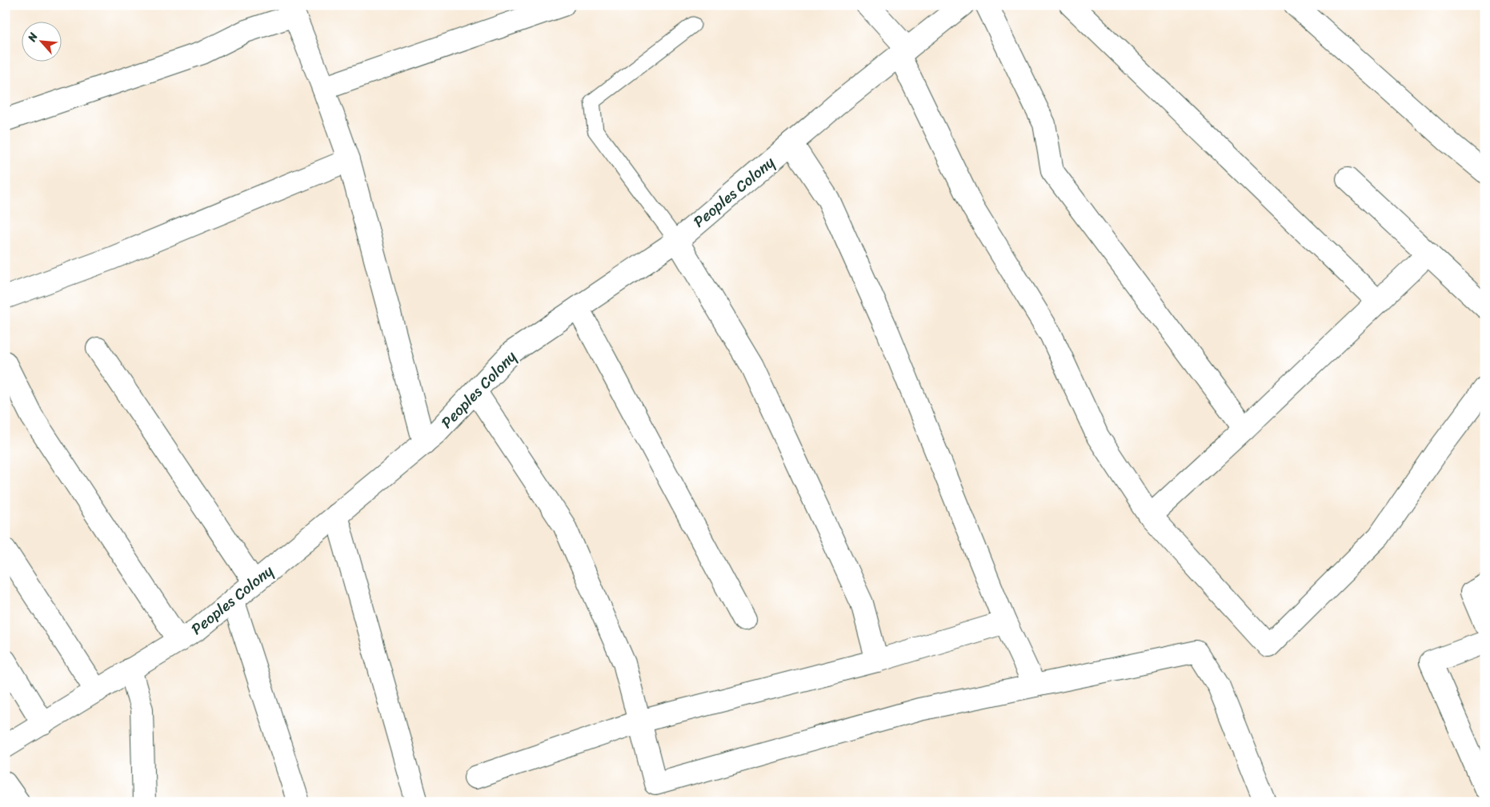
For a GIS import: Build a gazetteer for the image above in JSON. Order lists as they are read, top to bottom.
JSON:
{
  "streets": {
    "street": ["Peoples Colony"]
  },
  "north": "top left"
}
